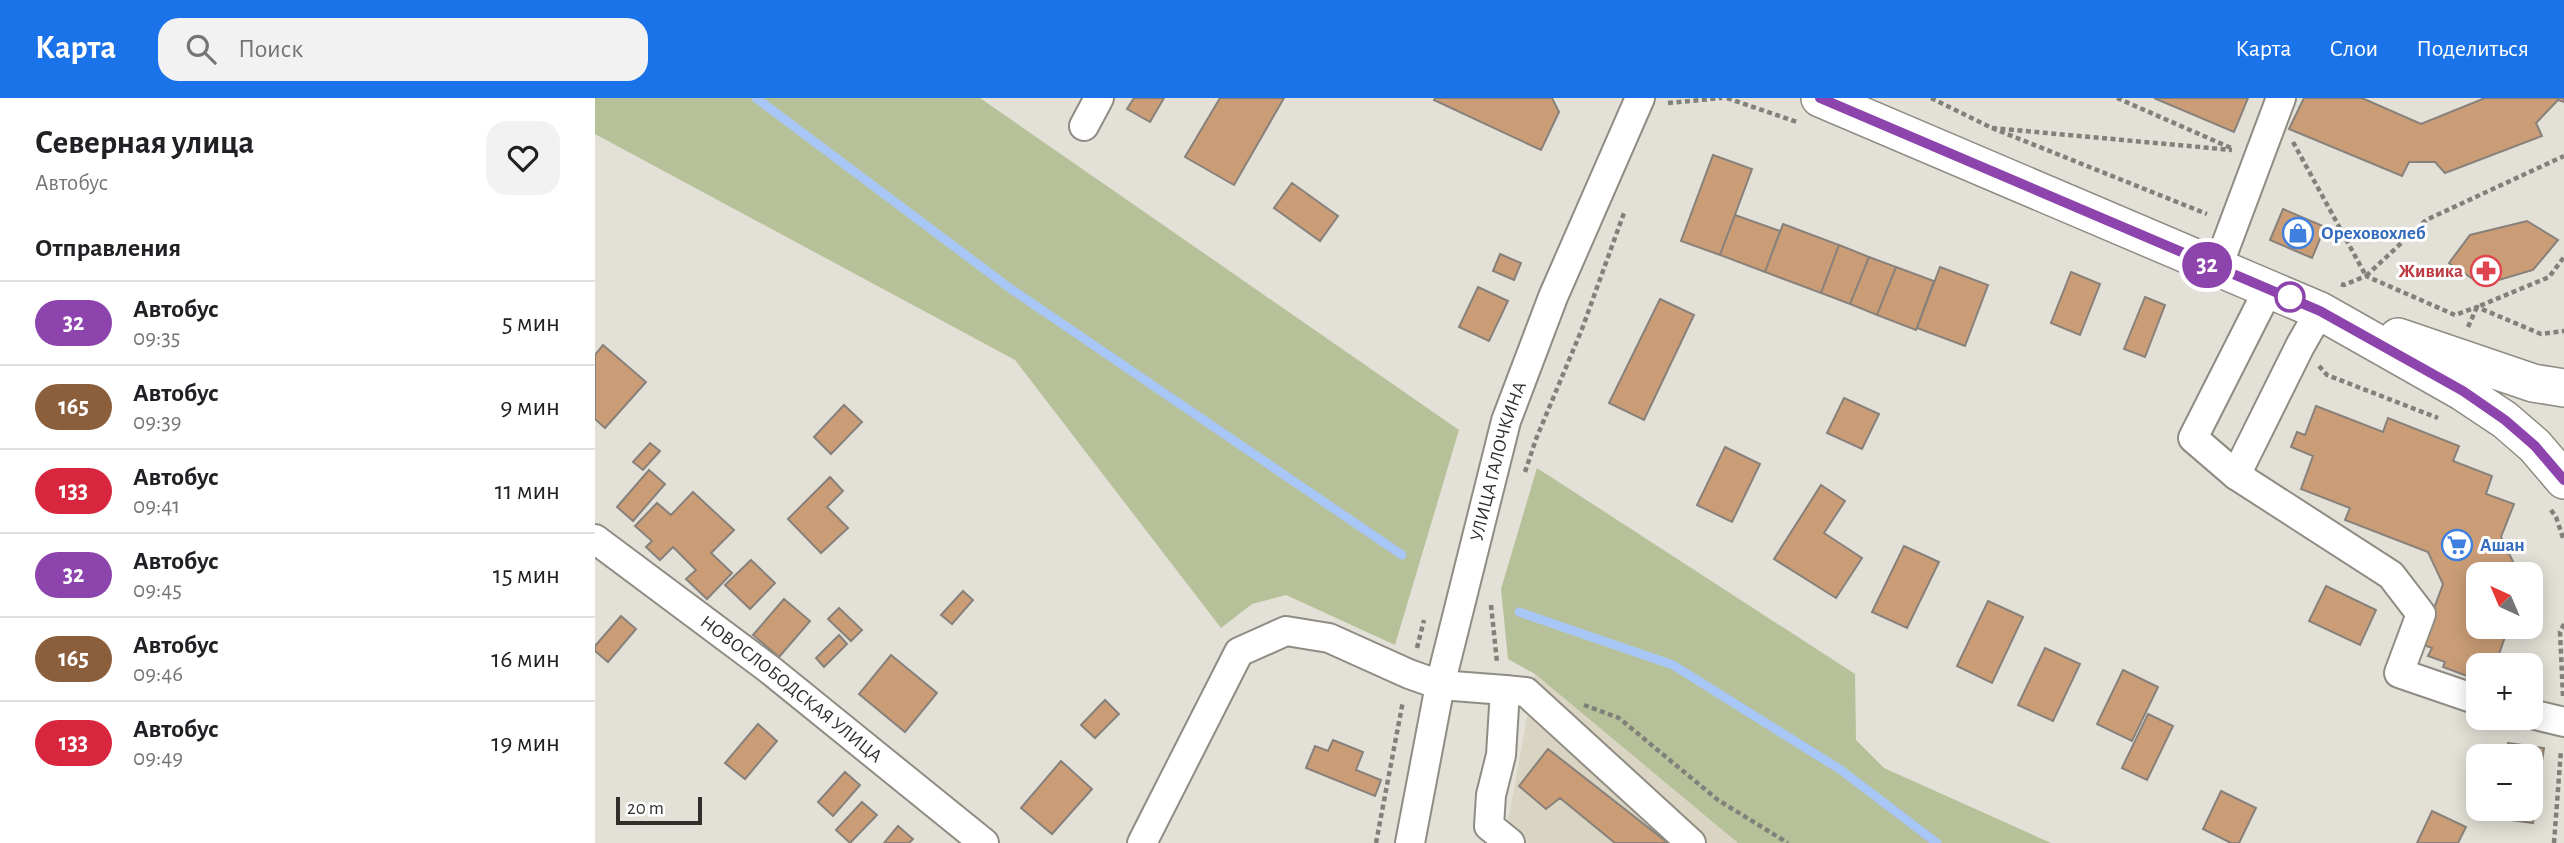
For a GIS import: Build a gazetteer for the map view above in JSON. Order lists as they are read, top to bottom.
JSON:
{
  "streets": {
    "street": ["УЛИЦА ГАЛОЧКИНА", "НОВОСЛОБОДСКАЯ УЛИЦА"]
  },
  "places": {
    "shop": ["Ореховохлеб"],
    "pharmacy": ["Живика"],
    "supermarket": ["Ашан"]
  },
  "lines": ["bus line 32"],
  "scale_bar": "20 m",
  "north": "top left",
  "page": {
    "header": "Карта",
    "search": "Поиск",
    "nav": ["Карта", "Слои", "Поделиться"],
    "heading": [
      ["Северная улица", "Автобус"],
      "Отправления"
    ],
    "on_map": "32",
    "list": [
      {
        "mark": "32",
        "name": "Автобус",
        "note": "09:35",
        "value": "5 мин"
      },
      {
        "mark": "165",
        "name": "Автобус",
        "note": "09:39",
        "value": "9 мин"
      },
      {
        "mark": "133",
        "name": "Автобус",
        "note": "09:41",
        "value": "11 мин"
      },
      {
        "mark": "32",
        "name": "Автобус",
        "note": "09:45",
        "value": "15 мин"
      },
      {
        "mark": "165",
        "name": "Автобус",
        "note": "09:46",
        "value": "16 мин"
      },
      {
        "mark": "133",
        "name": "Автобус",
        "note": "09:49",
        "value": "19 мин"
      }
    ],
    "map_buttons": ["+", "−"],
    "scale": "20 m"
  }
}
